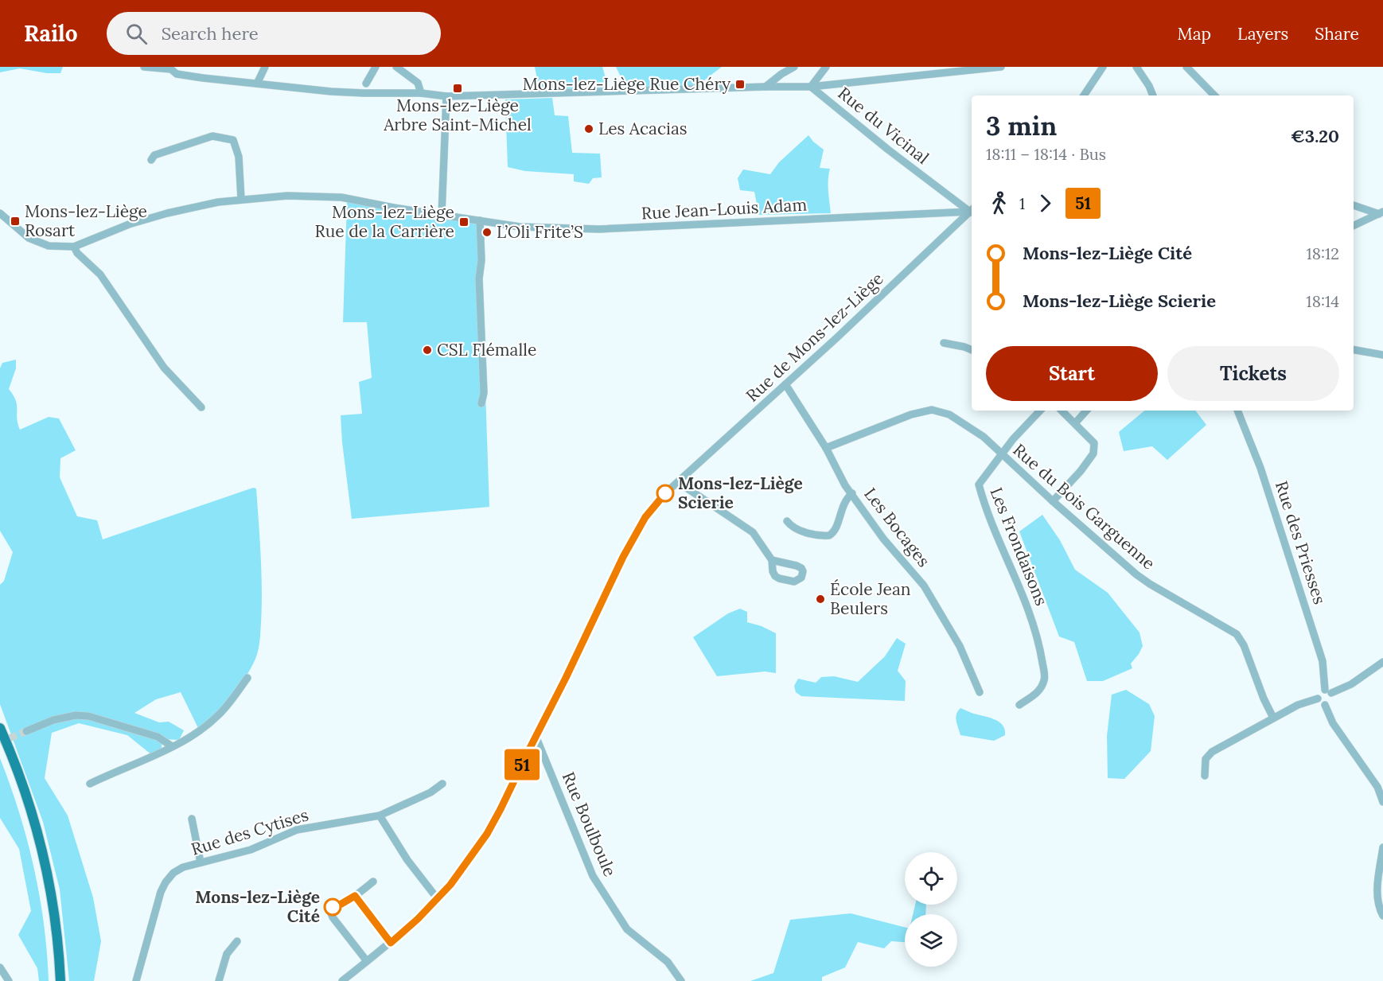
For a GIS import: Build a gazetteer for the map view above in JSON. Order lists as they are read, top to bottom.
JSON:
{
  "streets": {
    "street": [
      "Rue du Vicinal",
      "Rue Jean-Louis Adam",
      "Rue de Mons-lez-Liège",
      "Rue du Bois Garguenne",
      "Les Bocages",
      "Rue des Priesses",
      "Les Frondaisons",
      "Rue Boulboule",
      "Rue des Cytises"
    ]
  },
  "crossings": [
    ["Rue de Mons-lez-Liège", "Les Bocages"],
    ["Rue de Mons-lez-Liège", "Rue Boulboule"],
    ["Rue du Bois Garguenne", "Les Bocages"],
    ["Rue du Bois Garguenne", "Les Frondaisons"]
  ],
  "places": {
    "transit": [
      "Mons-lez-Liège Rue Chéry",
      "Mons-lez-Liège Arbre Saint-Michel",
      "Mons-lez-Liège Rosart",
      "Mons-lez-Liège Rue de la Carrière"
    ],
    "other": [
      "Les Acacias",
      "L’Oli Frite’S",
      "CSL Flémalle",
      "Mons-lez-Liège Scierie",
      "École Jean Beulers",
      "Mons-lez-Liège Cité"
    ]
  },
  "lines": ["bus line 51"],
  "page": {
    "header": "Railo",
    "search": "Search here",
    "nav": ["Map", "Layers", "Share"],
    "on_map": "51",
    "heading": ["3 min", "18:11 – 18:14 · Bus", "€3.20"],
    "legs": ["1", "51"],
    "list": [
      {
        "name": "Mons-lez-Liège Cité",
        "value": "18:12"
      },
      {
        "name": "Mons-lez-Liège Scierie",
        "value": "18:14"
      }
    ],
    "buttons": ["Start", "Tickets"]
  }
}
